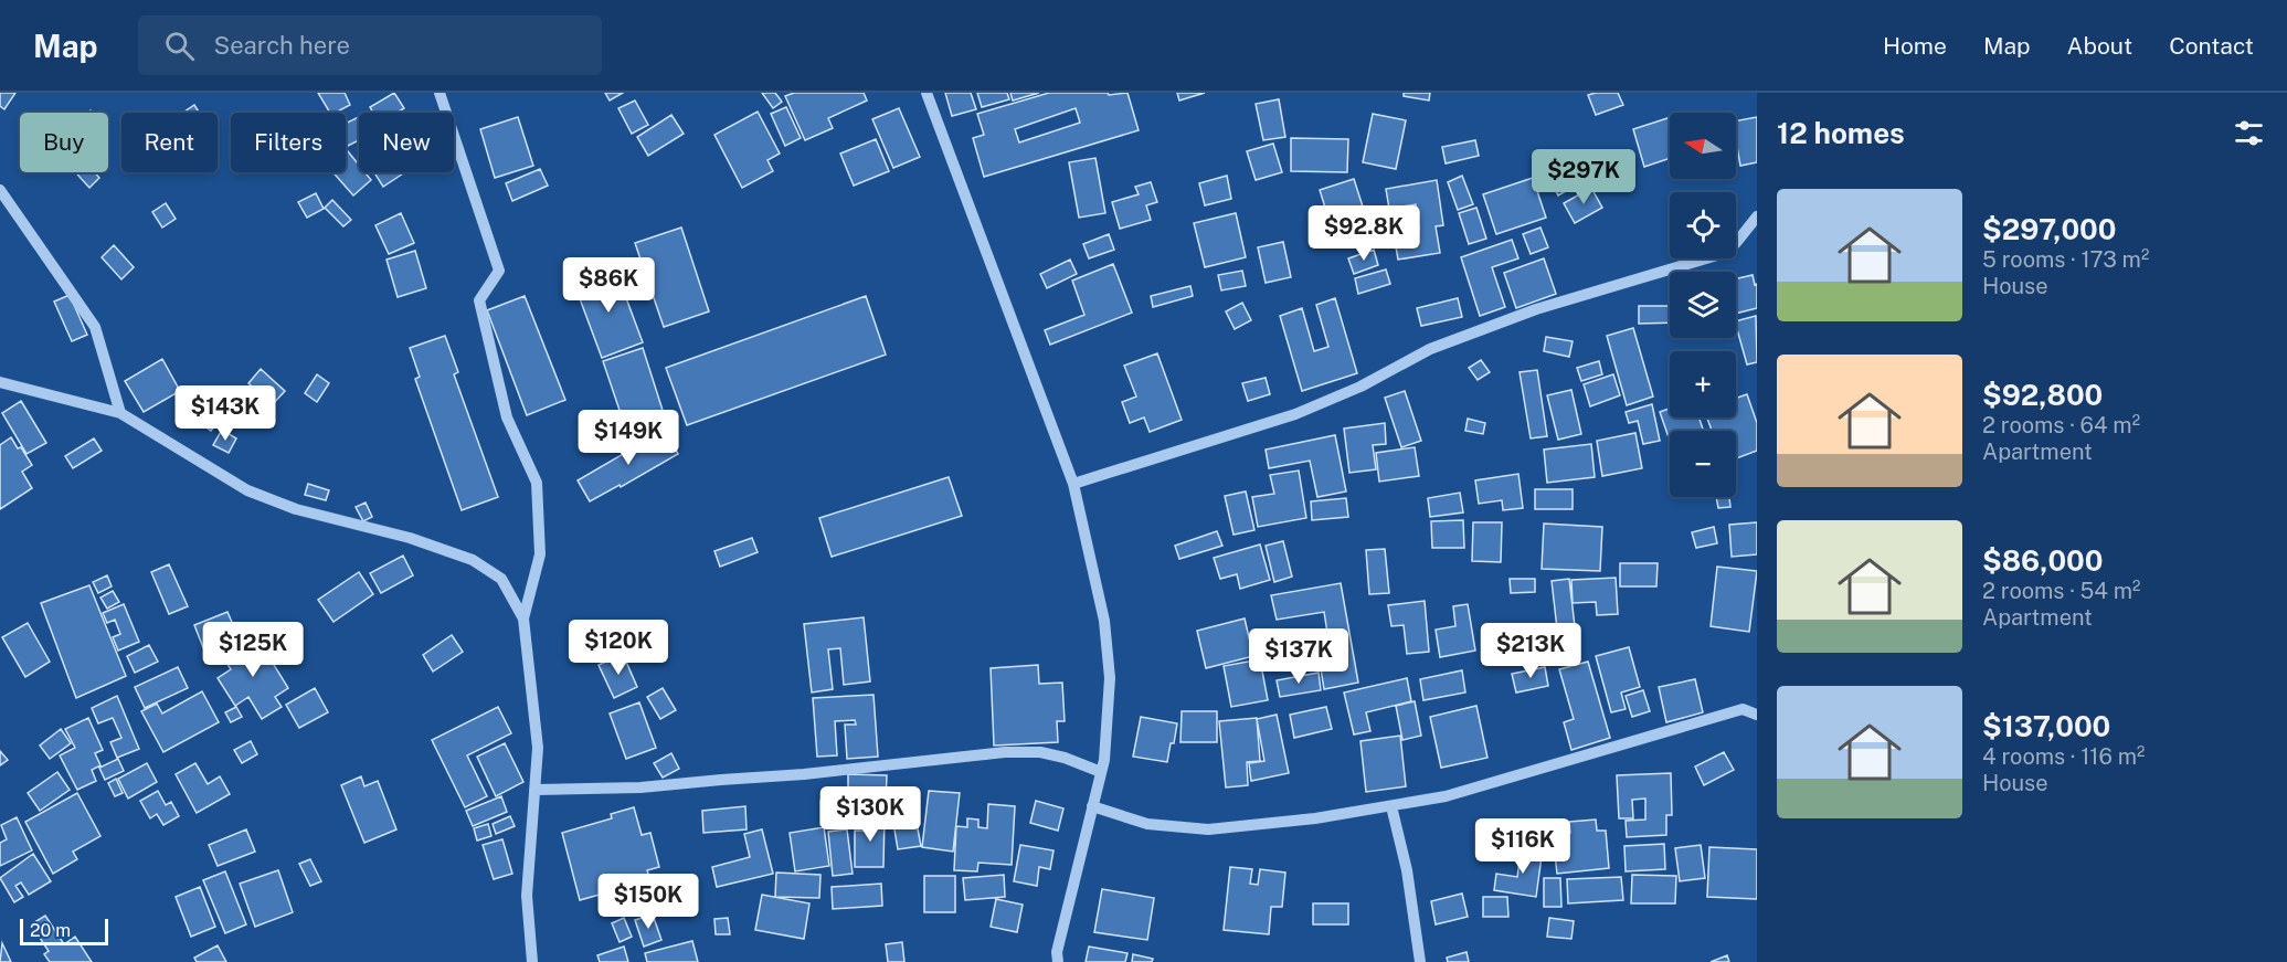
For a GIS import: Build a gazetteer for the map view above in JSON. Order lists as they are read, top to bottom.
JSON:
{
  "scale_bar": "20 m",
  "north": "left",
  "page": {
    "header": "Map",
    "search": "Search here",
    "nav": [
      "Home",
      "Map",
      "About",
      "Contact"
    ],
    "heading": "12 homes",
    "map_buttons": ["+", "−"],
    "chip": [
      "Buy",
      "Rent",
      "Filters",
      "New"
    ],
    "price": [
      "$297K",
      "$92.8K",
      "$86K",
      "$143K",
      "$149K",
      "$120K",
      "$125K",
      "$213K",
      "$137K",
      "$130K",
      "$116K",
      "$150K"
    ],
    "list": [
      {
        "name": "$297,000",
        "note": "5 rooms · 173 m² · House"
      },
      {
        "name": "$92,800",
        "note": "2 rooms · 64 m² · Apartment"
      },
      {
        "name": "$86,000",
        "note": "2 rooms · 54 m² · Apartment"
      },
      {
        "name": "$137,000",
        "note": "4 rooms · 116 m² · House"
      }
    ],
    "scale": "20 m"
  }
}
